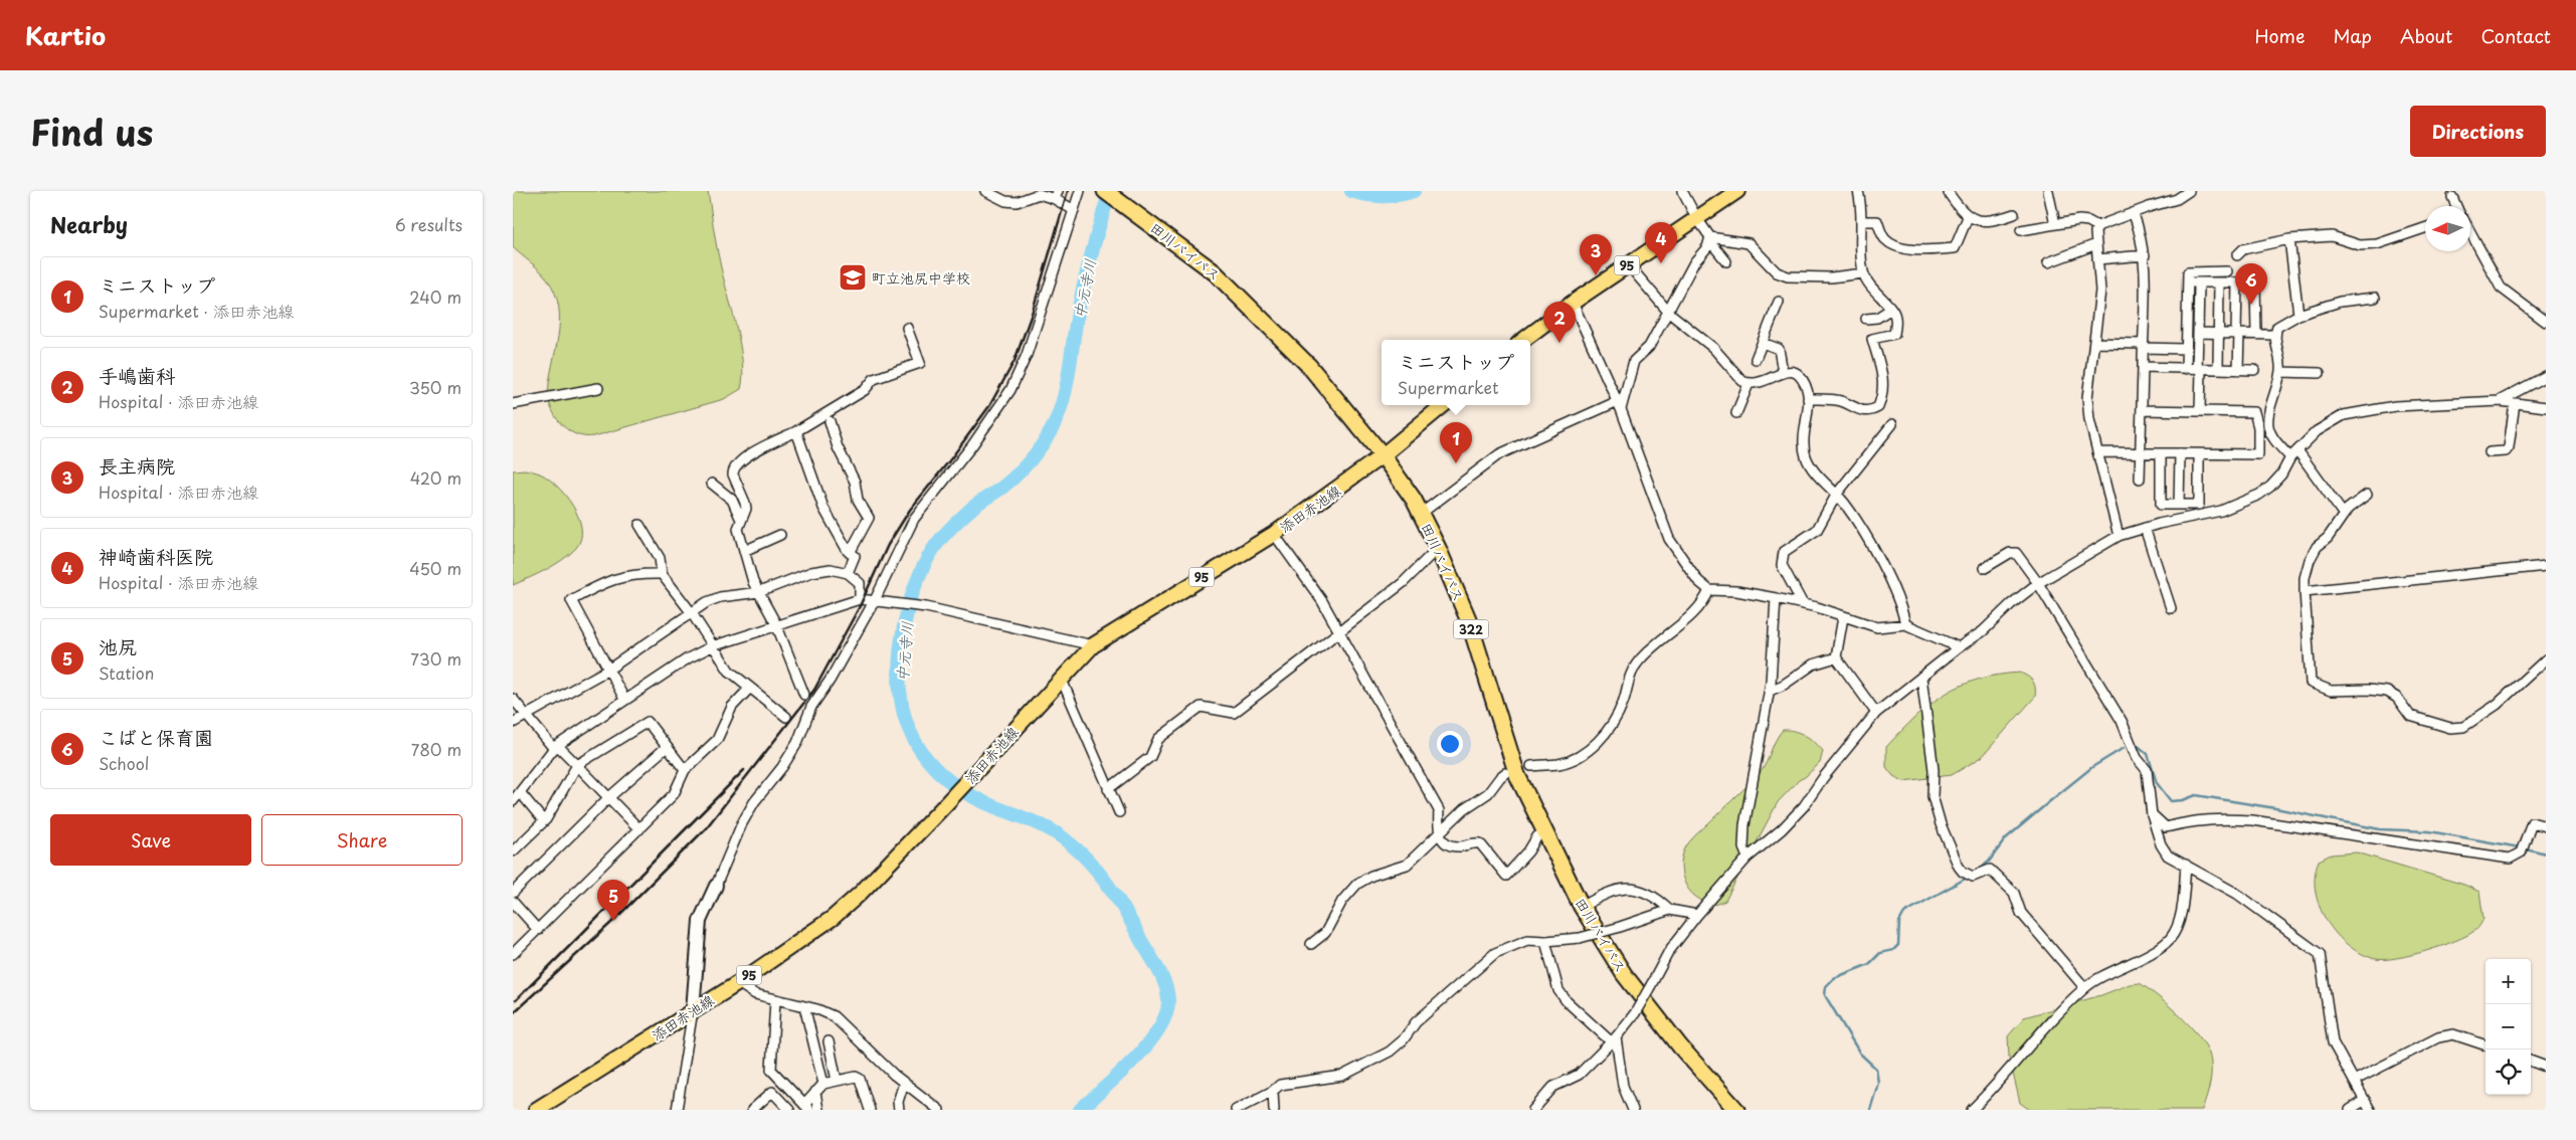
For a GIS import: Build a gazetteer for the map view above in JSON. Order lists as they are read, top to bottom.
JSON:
{
  "streets": {
    "highway": ["田川バイパス", "322"],
    "main road": ["95", "添田赤池線"]
  },
  "crossings": [
    ["田川バイパス", "添田赤池線"]
  ],
  "water": ["中元寺川"],
  "places": {
    "school or university": ["町立池尻中学校"]
  },
  "north": "left",
  "page": {
    "header": "Kartio",
    "nav": [
      "Home",
      "Map",
      "About",
      "Contact"
    ],
    "title": "Find us",
    "buttons": [
      "Directions",
      ["Save", "Share"]
    ],
    "heading": ["Nearby", "6 results"],
    "pins": [
      "4",
      "3",
      "6",
      "2",
      "1",
      "5"
    ],
    "list": [
      {
        "mark": "1",
        "name": "ミニストップ",
        "note": "Supermarket · 添田赤池線",
        "value": "240 m"
      },
      {
        "mark": "2",
        "name": "手嶋歯科",
        "note": "Hospital · 添田赤池線",
        "value": "350 m"
      },
      {
        "mark": "3",
        "name": "長主病院",
        "note": "Hospital · 添田赤池線",
        "value": "420 m"
      },
      {
        "mark": "4",
        "name": "神崎歯科医院",
        "note": "Hospital · 添田赤池線",
        "value": "450 m"
      },
      {
        "mark": "5",
        "name": "池尻",
        "note": "Station",
        "value": "730 m"
      },
      {
        "mark": "6",
        "name": "こばと保育園",
        "note": "School",
        "value": "780 m"
      }
    ],
    "popup": ["ミニストップ", "Supermarket"],
    "map_buttons": ["+", "−"]
  }
}
